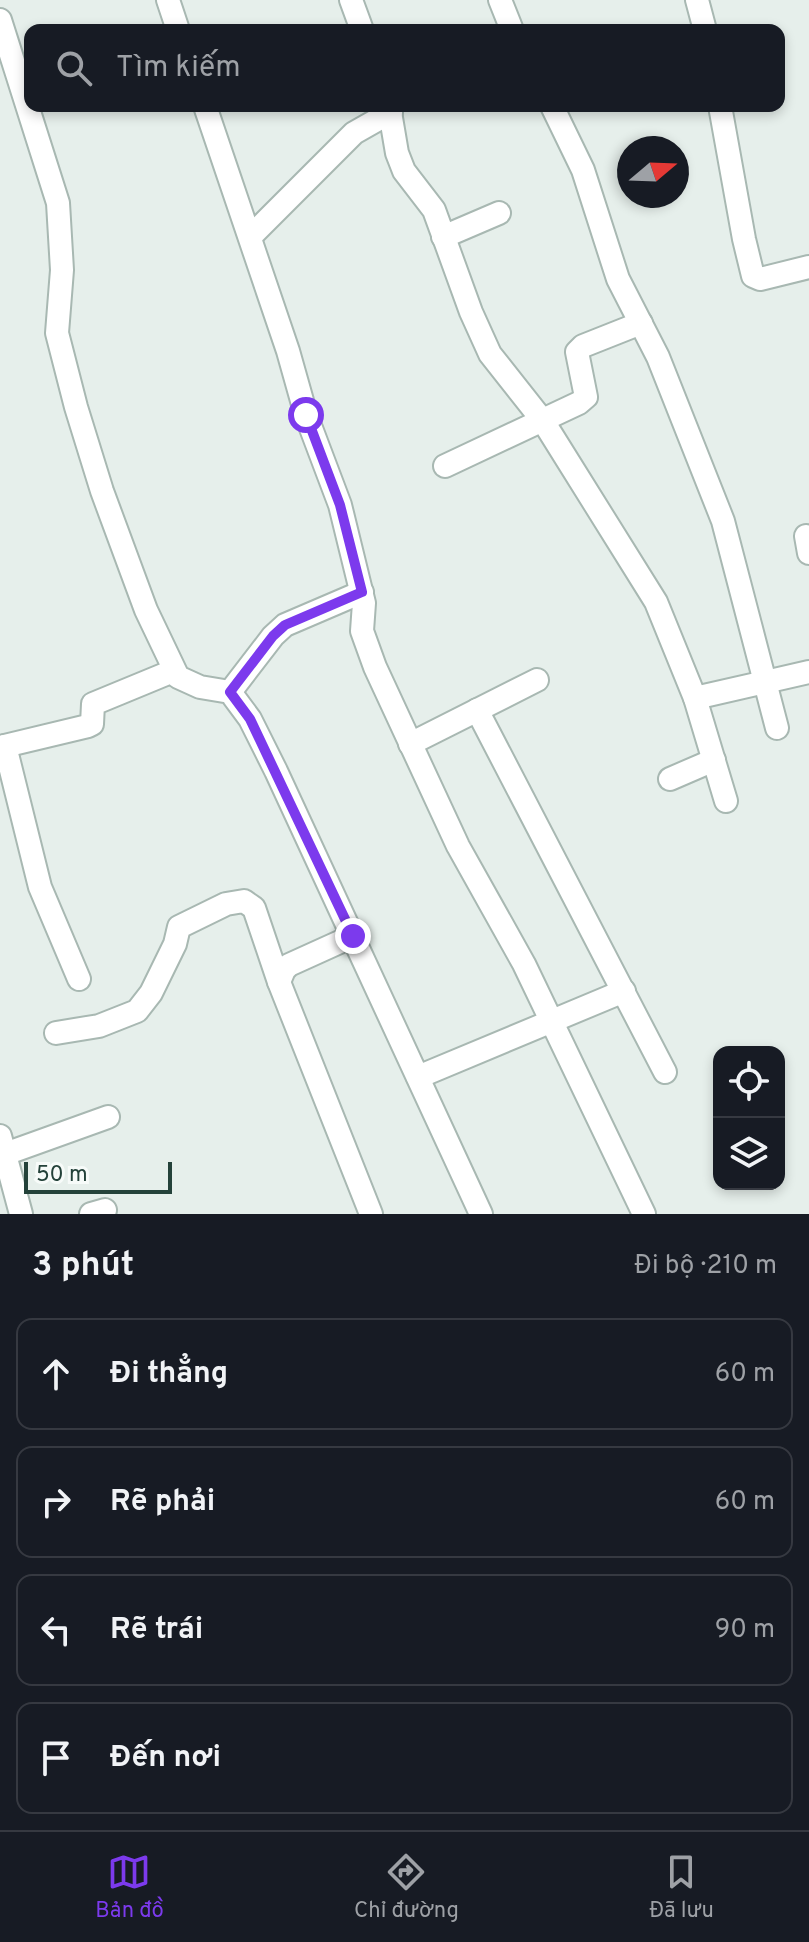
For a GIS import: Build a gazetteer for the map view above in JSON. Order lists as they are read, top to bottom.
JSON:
{
  "scale_bar": "50 m",
  "north": "right",
  "page": {
    "search": "Tìm kiếm",
    "scale": "50 m",
    "heading": ["3 phút", "Đi bộ · 210 m"],
    "list": [
      ["Đi thẳng", "60 m"],
      ["Rẽ phải", "60 m"],
      ["Rẽ trái", "90 m"],
      "Đến nơi"
    ],
    "nav": ["Bản đồ", "Chỉ đường", "Đã lưu"]
  }
}
